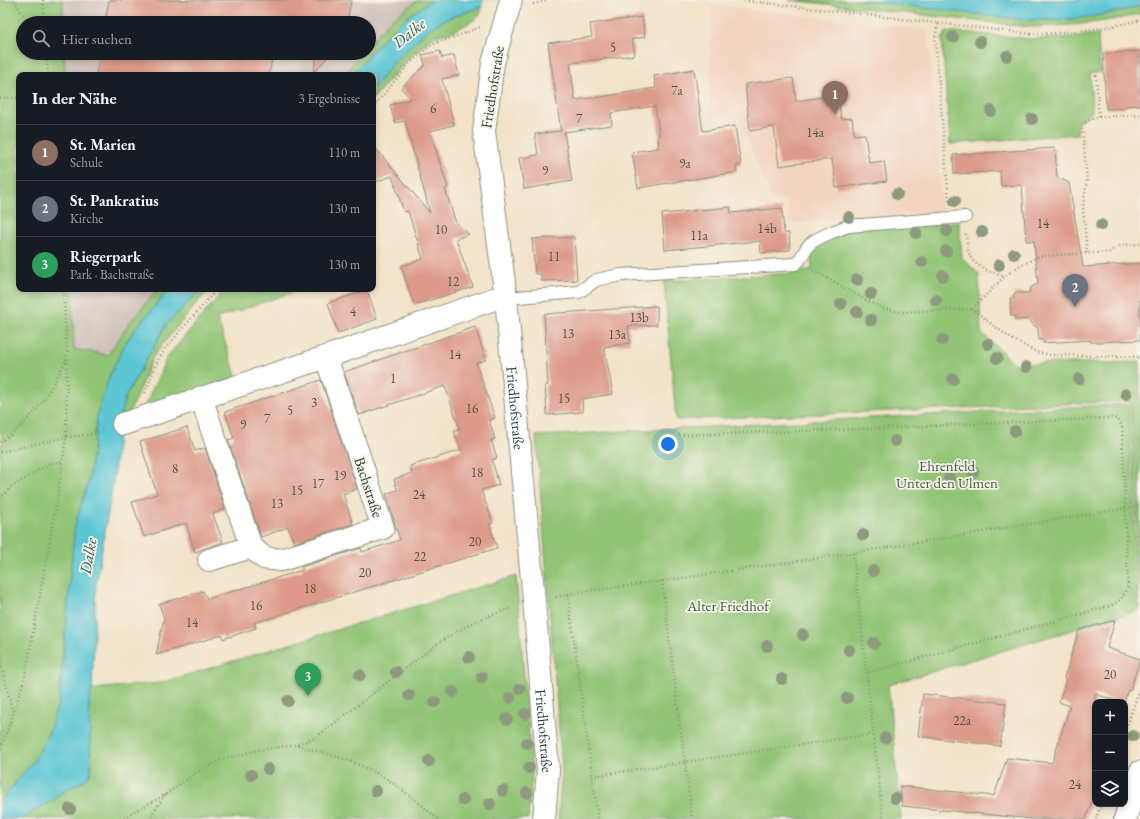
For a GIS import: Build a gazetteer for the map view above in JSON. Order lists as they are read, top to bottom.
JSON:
{
  "streets": {
    "street": ["Friedhofstraße", "Bachstraße"]
  },
  "water": ["Dalke"],
  "parks": ["Ehrenfeld Unter den Ulmen", "Alter Friedhof"],
  "house_numbers": [
    "5",
    "7a",
    "6",
    "7",
    "14a",
    "9a",
    "9",
    "14",
    "14b",
    "10",
    "11a",
    "11",
    "12",
    "4",
    "13b",
    "13",
    "13a",
    "14",
    "1",
    "15",
    "3",
    "16",
    "5",
    "7",
    "9",
    "8",
    "18",
    "19",
    "17",
    "15",
    "24",
    "13",
    "20",
    "22",
    "20",
    "18",
    "16",
    "14",
    "20",
    "22a",
    "24"
  ],
  "page": {
    "search": "Hier suchen",
    "heading": ["In der Nähe", "3 Ergebnisse"],
    "pins": ["1", "2", "3"],
    "list": [
      {
        "mark": "1",
        "name": "St. Marien",
        "note": "Schule",
        "value": "110 m"
      },
      {
        "mark": "2",
        "name": "St. Pankratius",
        "note": "Kirche",
        "value": "130 m"
      },
      {
        "mark": "3",
        "name": "Riegerpark",
        "note": "Park · Bachstraße",
        "value": "130 m"
      }
    ],
    "map_buttons": ["+", "−"]
  }
}
